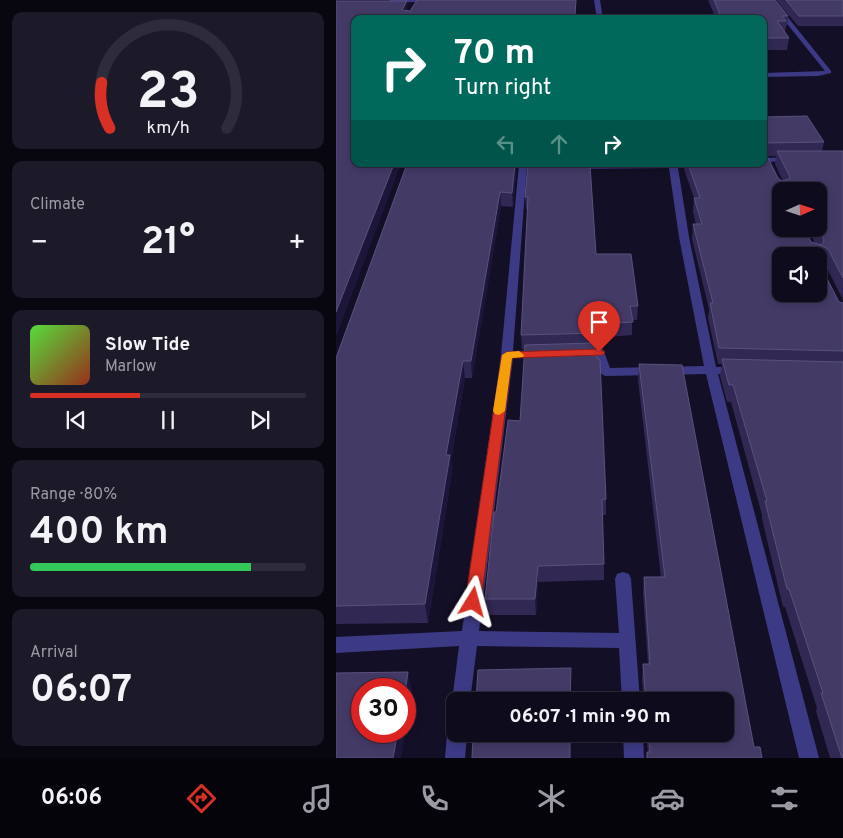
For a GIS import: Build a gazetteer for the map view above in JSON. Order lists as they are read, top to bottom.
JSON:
{
  "north": "right",
  "page": {
    "turn": ["70 m", "Turn right"],
    "tile": [
      "Climate",
      ["Range · 80%", "400 km"],
      ["Arrival", "06:07"]
    ],
    "heat": ["−", "21°", "+"],
    "song": ["Slow Tide", "Marlow"],
    "limit": "30",
    "trip": "06:07 · 1 min · 90 m",
    "tabs": "06:06",
    "gauge": ["23", "km/h"]
  }
}
